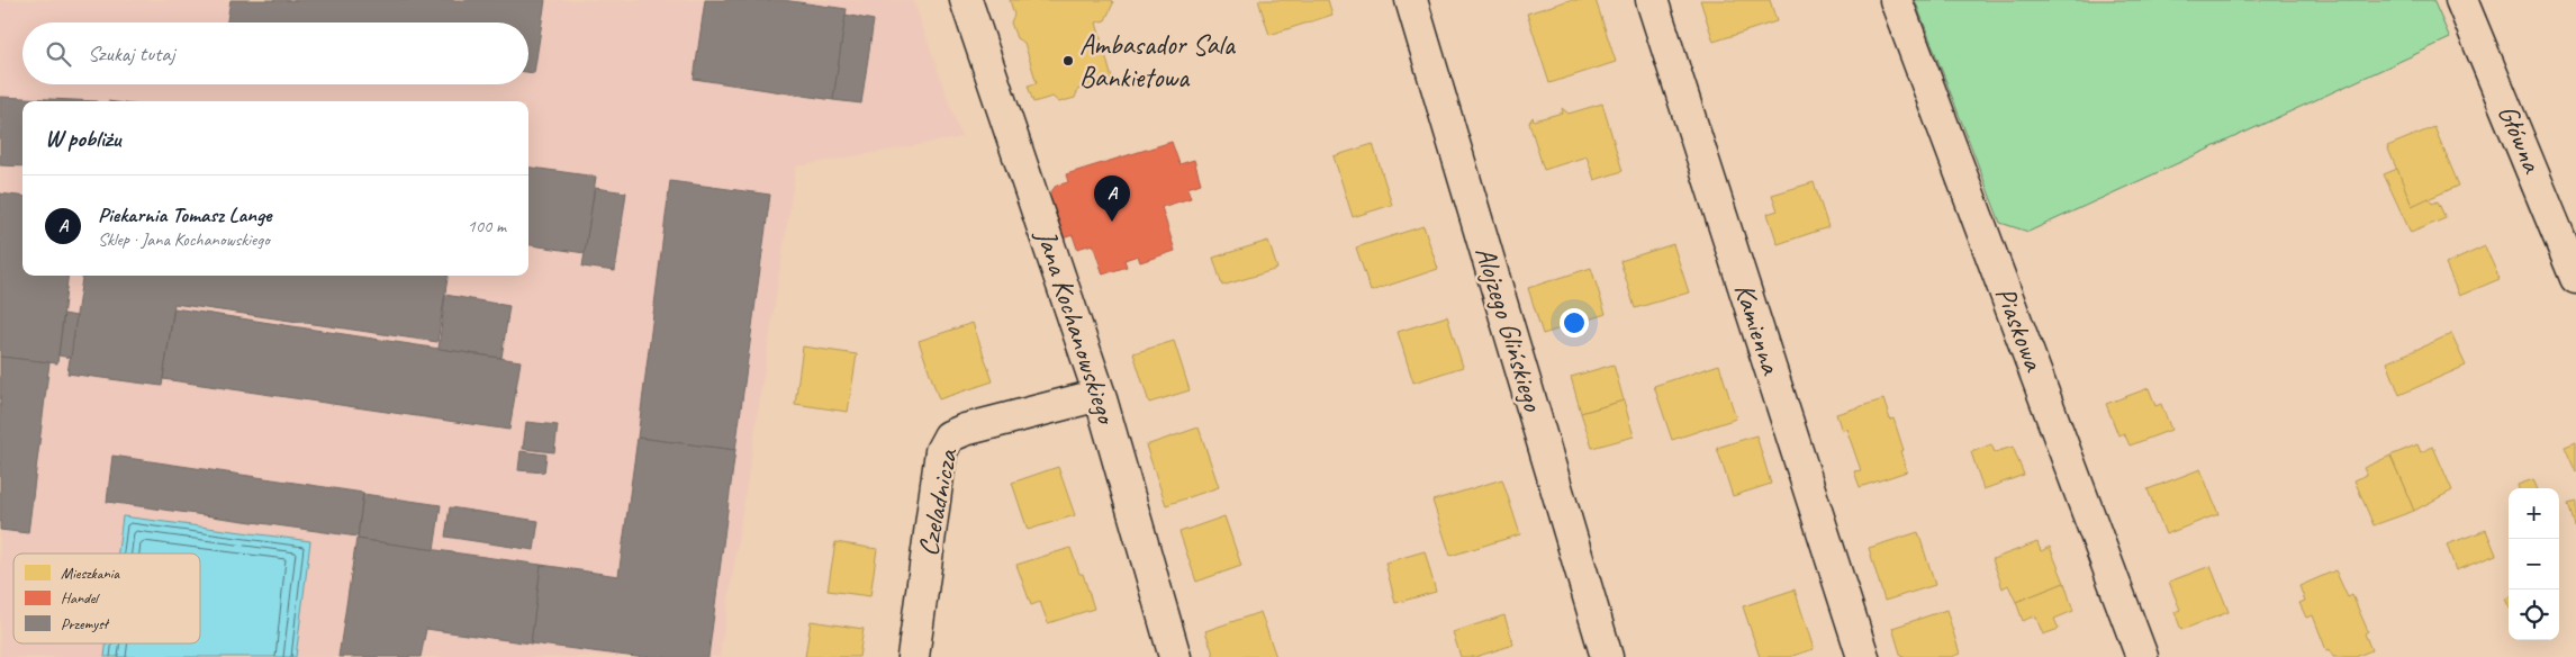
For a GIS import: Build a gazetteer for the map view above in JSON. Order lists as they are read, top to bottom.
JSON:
{
  "streets": {
    "street": [
      "Główna",
      "Jana Kochanowskiego",
      "Alojzego Glińskiego",
      "Kamienna",
      "Piaskowa",
      "Czeladnicza"
    ]
  },
  "crossings": [
    ["Jana Kochanowskiego", "Czeladnicza"]
  ],
  "places": ["Ambasador Sala Bankietowa"],
  "legend": ["Mieszkania", "Handel", "Przemysł"],
  "page": {
    "search": "Szukaj tutaj",
    "heading": "W pobliżu",
    "list": [
      {
        "mark": "A",
        "name": "Piekarnia Tomasz Lange",
        "note": "Sklep · Jana Kochanowskiego",
        "value": "100 m"
      }
    ],
    "pins": "A",
    "map_buttons": ["+", "−"]
  }
}
